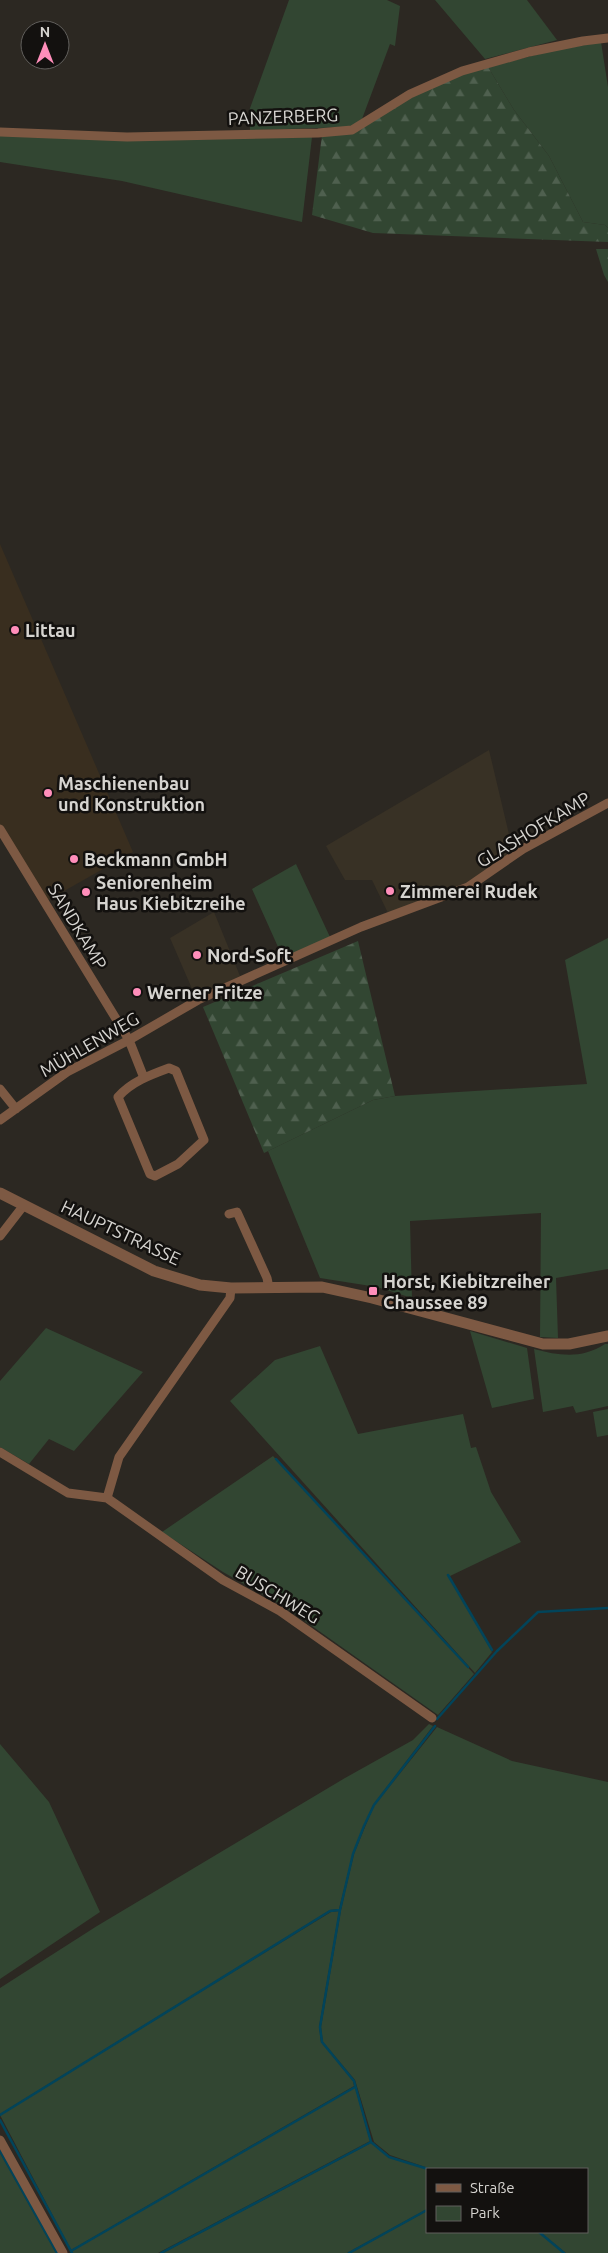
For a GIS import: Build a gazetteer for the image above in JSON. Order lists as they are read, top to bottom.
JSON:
{
  "streets": {
    "street": [
      "PANZERBERG",
      "GLASHOFKAMP",
      "SANDKAMP",
      "MÜHLENWEG",
      "HAUPTSTRASSE",
      "BUSCHWEG"
    ]
  },
  "crossings": [
    ["GLASHOFKAMP", "MÜHLENWEG"],
    ["SANDKAMP", "MÜHLENWEG"]
  ],
  "places": {
    "other": [
      "Littau",
      "Maschienenbau und Konstruktion",
      "Beckmann GmbH",
      "Zimmerei Rudek",
      "Seniorenheim Haus Kiebitzreihe",
      "Nord-Soft",
      "Werner Fritze"
    ],
    "transit": ["Horst, Kiebitzreiher Chaussee 89"]
  },
  "legend": ["Straße", "Park"],
  "north": "top"
}
